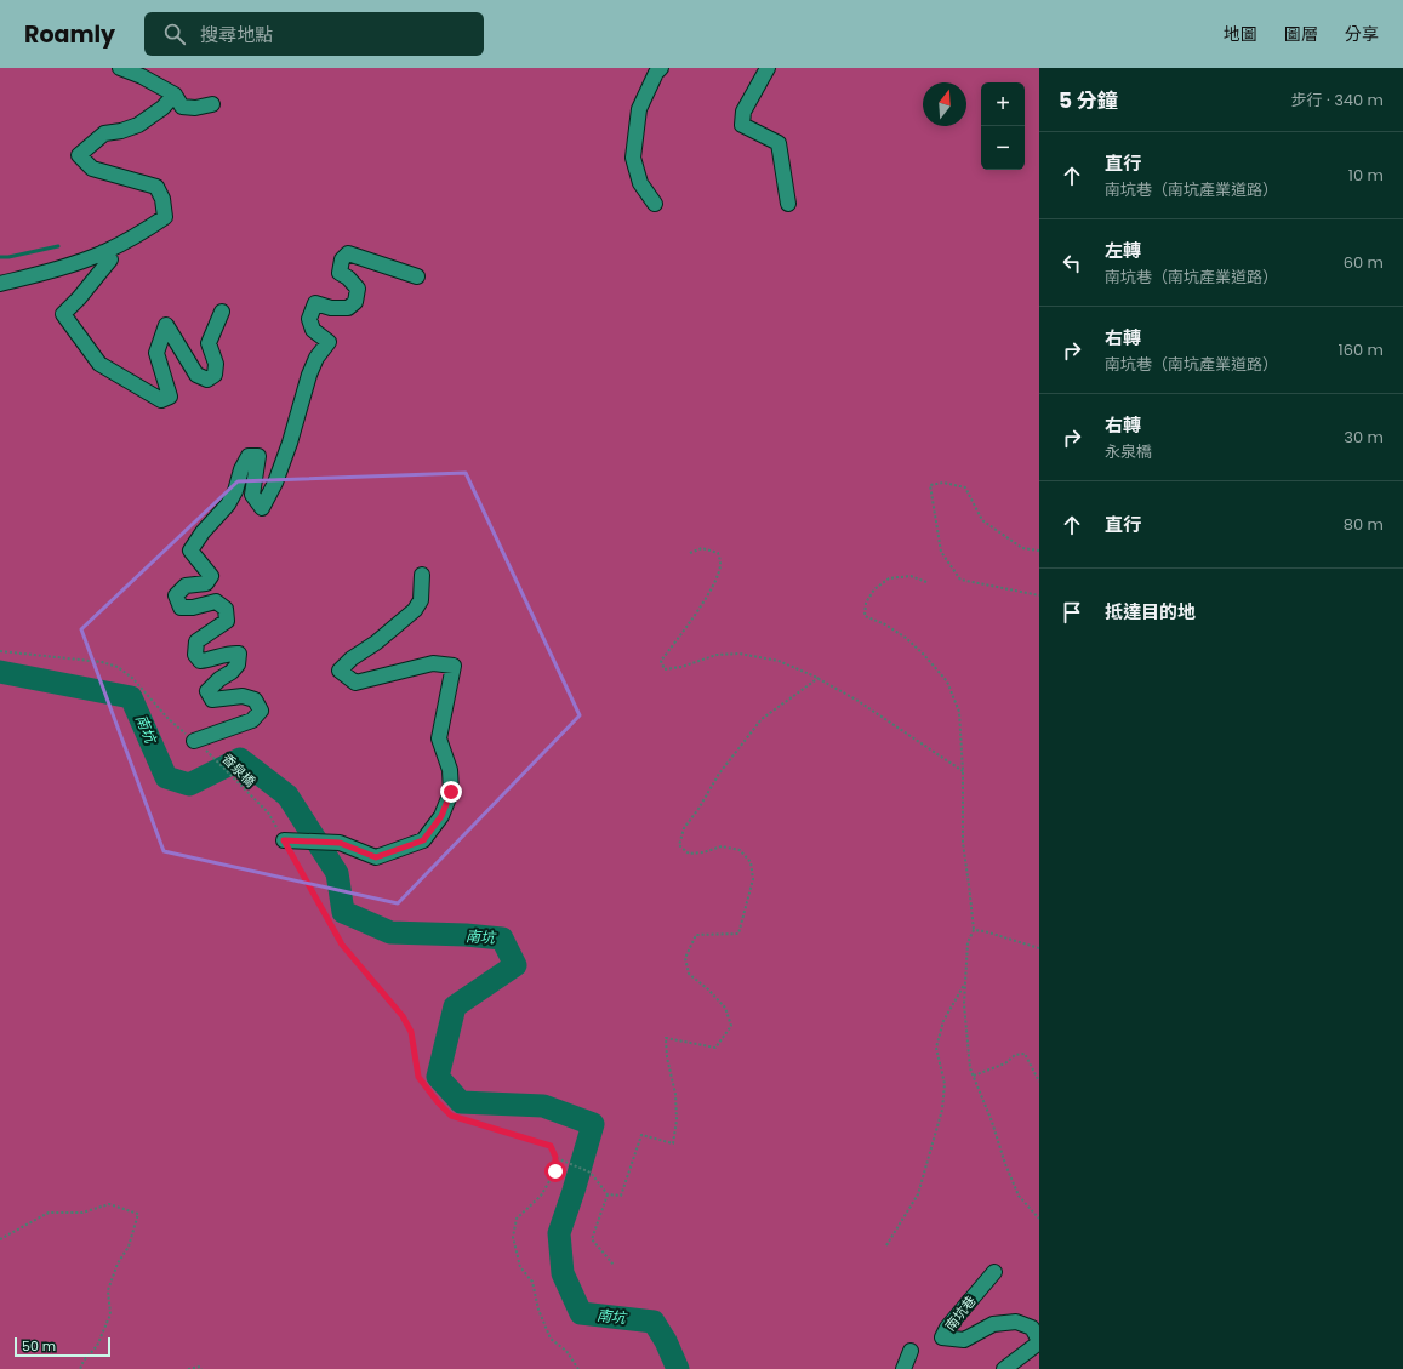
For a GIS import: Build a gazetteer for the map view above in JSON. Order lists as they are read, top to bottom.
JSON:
{
  "streets": {
    "lane": ["南坑巷"],
    "path": ["香泉橋"]
  },
  "water": ["南坑"],
  "scale_bar": "50 m",
  "north": "top",
  "page": {
    "header": "Roamly",
    "search": "搜尋地點",
    "nav": ["地圖", "圖層", "分享"],
    "heading": ["5 分鐘", "步行 · 340 m"],
    "map_buttons": ["+", "−"],
    "list": [
      ["直行", "南坑巷（南坑產業道路）", "10 m"],
      ["左轉", "南坑巷（南坑產業道路）", "60 m"],
      ["右轉", "南坑巷（南坑產業道路）", "160 m"],
      ["右轉", "永泉橋", "30 m"],
      ["直行", "80 m"],
      "抵達目的地"
    ],
    "scale": "50 m"
  }
}
